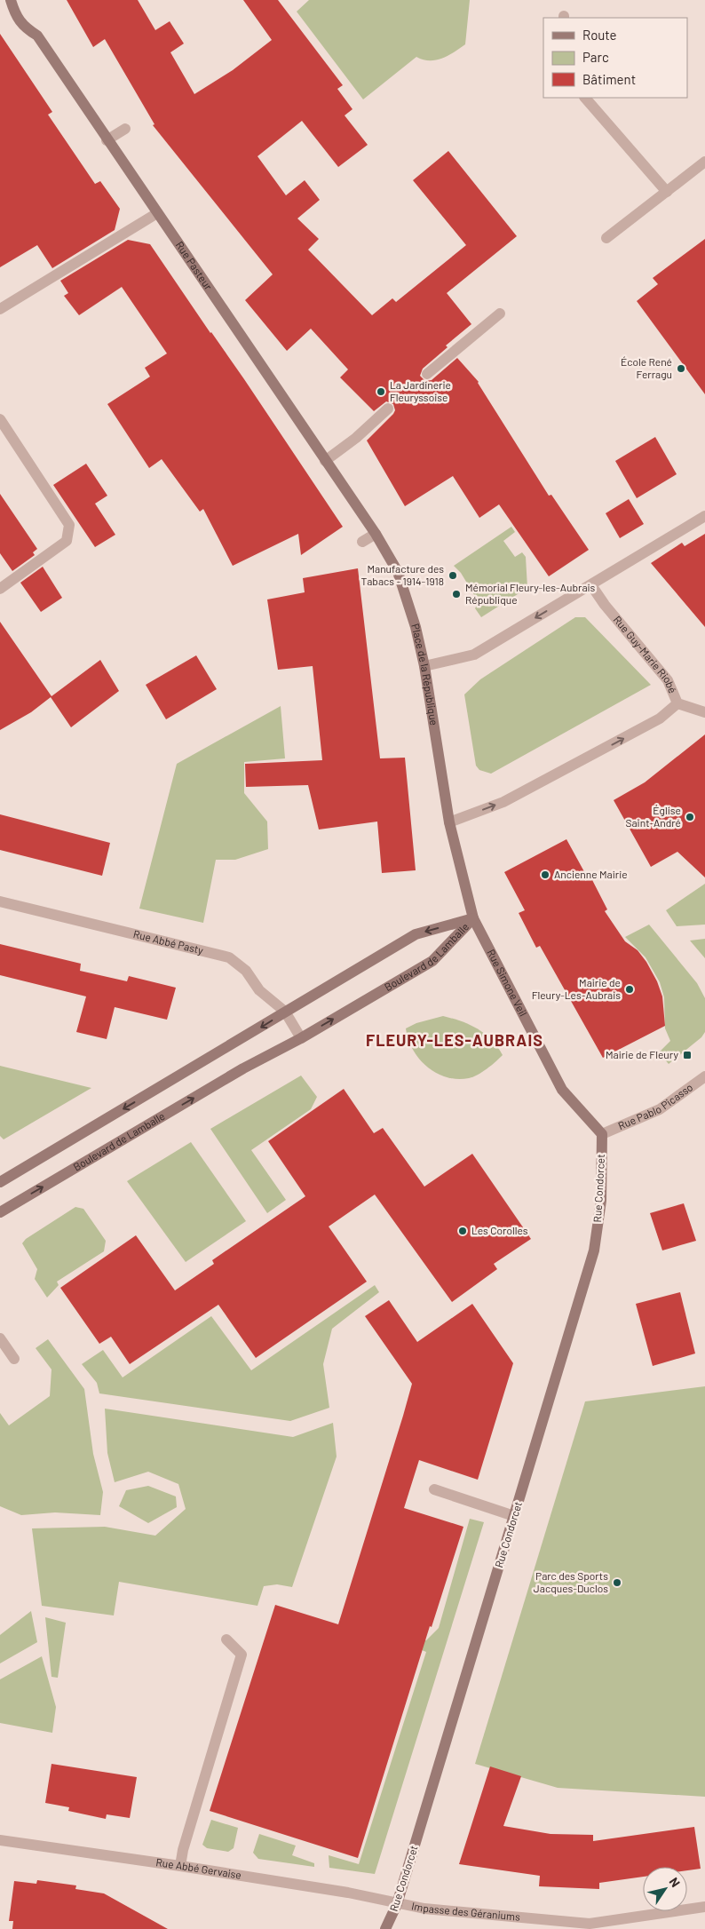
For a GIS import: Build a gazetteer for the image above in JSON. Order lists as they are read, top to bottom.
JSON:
{
  "streets": {
    "street": [
      "Rue Pasteur",
      "Rue Guy-Marie Riobé",
      "Place de la République",
      "Rue Abbé Pasty",
      "Boulevard de Lamballe",
      "Rue Simone Veil",
      "Rue Pablo Picasso",
      "Rue Condorcet",
      "Rue Abbé Gervaise",
      "Impasse des Géraniums"
    ]
  },
  "crossings": [
    ["Rue Pasteur", "Place de la République"],
    ["Place de la République", "Boulevard de Lamballe"],
    ["Place de la République", "Rue Simone Veil"],
    ["Rue Abbé Pasty", "Boulevard de Lamballe"],
    ["Boulevard de Lamballe", "Rue Simone Veil"],
    ["Rue Simone Veil", "Rue Pablo Picasso"],
    ["Rue Simone Veil", "Rue Condorcet"],
    ["Rue Pablo Picasso", "Rue Condorcet"],
    ["Rue Condorcet", "Rue Abbé Gervaise"],
    ["Rue Condorcet", "Impasse des Géraniums"],
    ["Rue Abbé Gervaise", "Impasse des Géraniums"]
  ],
  "districts": ["FLEURY-LES-AUBRAIS"],
  "places": {
    "other": [
      "École René Ferragu",
      "La Jardinerie Fleuryssoise",
      "Manufacture des Tabacs - 1914-1918",
      "Mémorial Fleury-les-Aubrais République",
      "Église Saint-André",
      "Ancienne Mairie",
      "Mairie de Fleury-Les-Aubrais",
      "Les Corolles",
      "Parc des Sports Jacques-Duclos"
    ],
    "transit": ["Mairie de Fleury"]
  },
  "legend": ["Route", "Parc", "Bâtiment"],
  "north": "top right"
}
